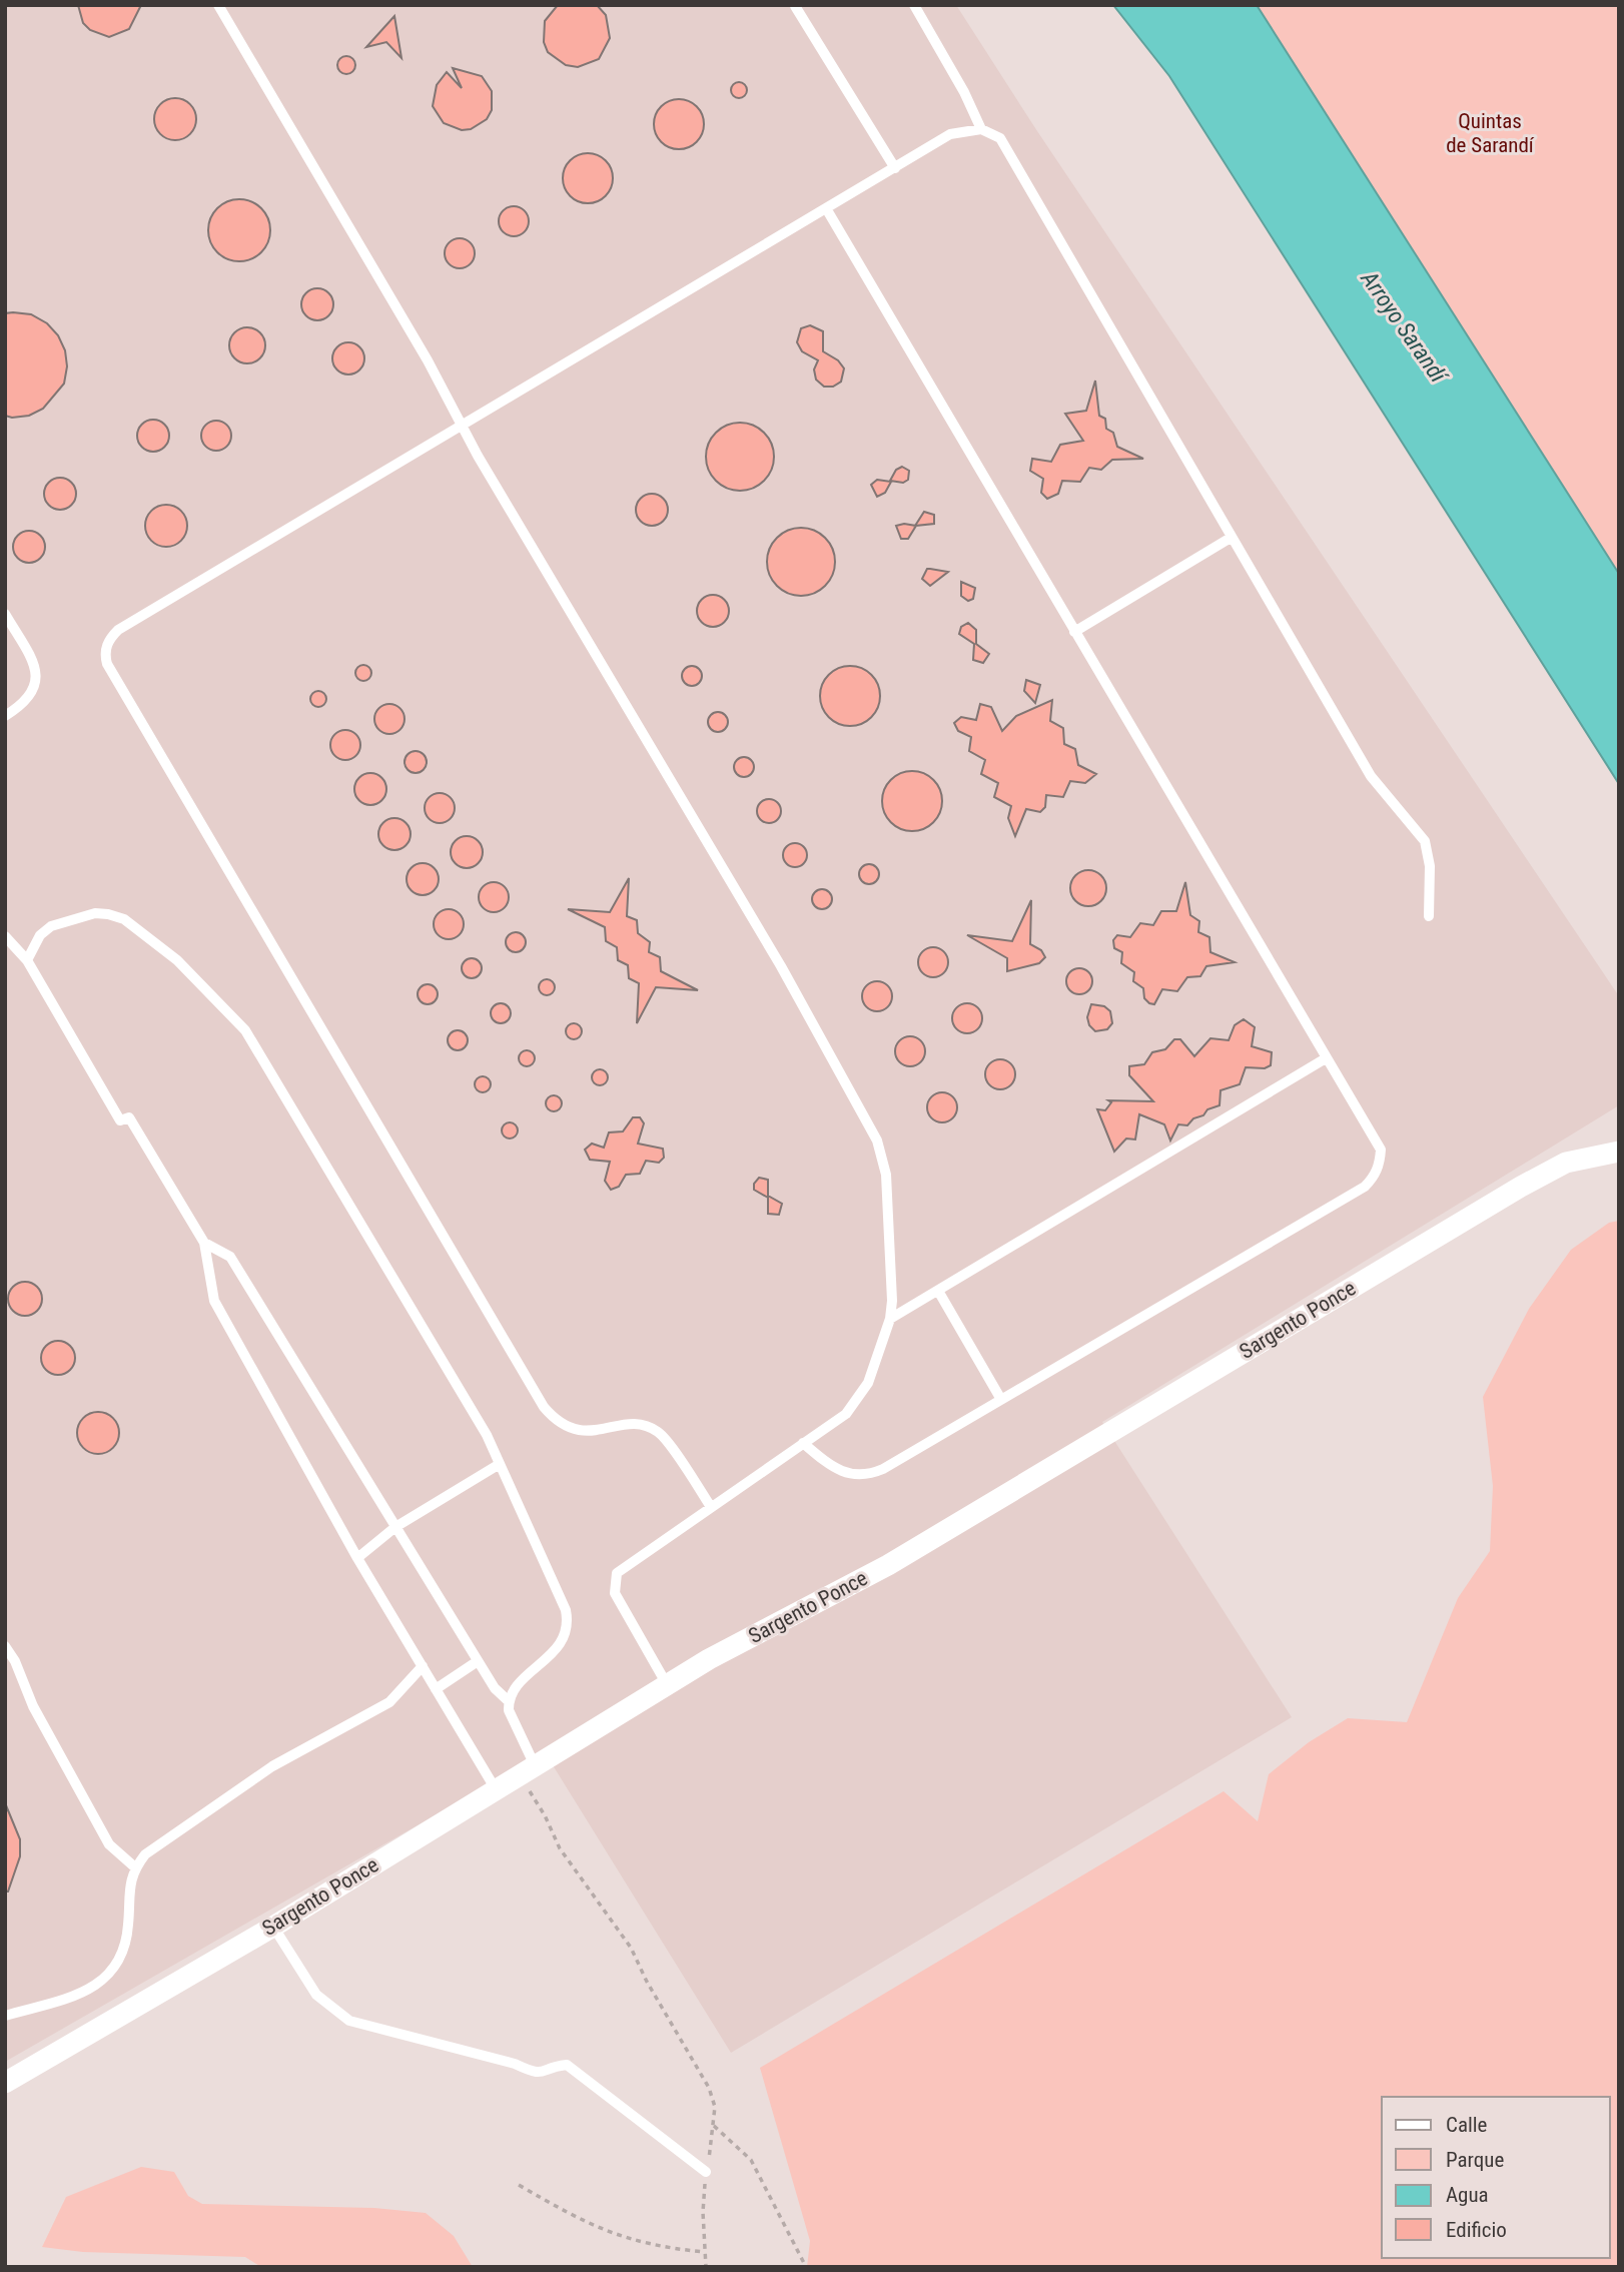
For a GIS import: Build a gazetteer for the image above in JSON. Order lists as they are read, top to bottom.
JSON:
{
  "streets": {
    "street": ["Sargento Ponce"]
  },
  "water": ["Arroyo Sarandí"],
  "parks": ["Quintas de Sarandí"],
  "legend": [
    "Calle",
    "Parque",
    "Agua",
    "Edificio"
  ]
}
